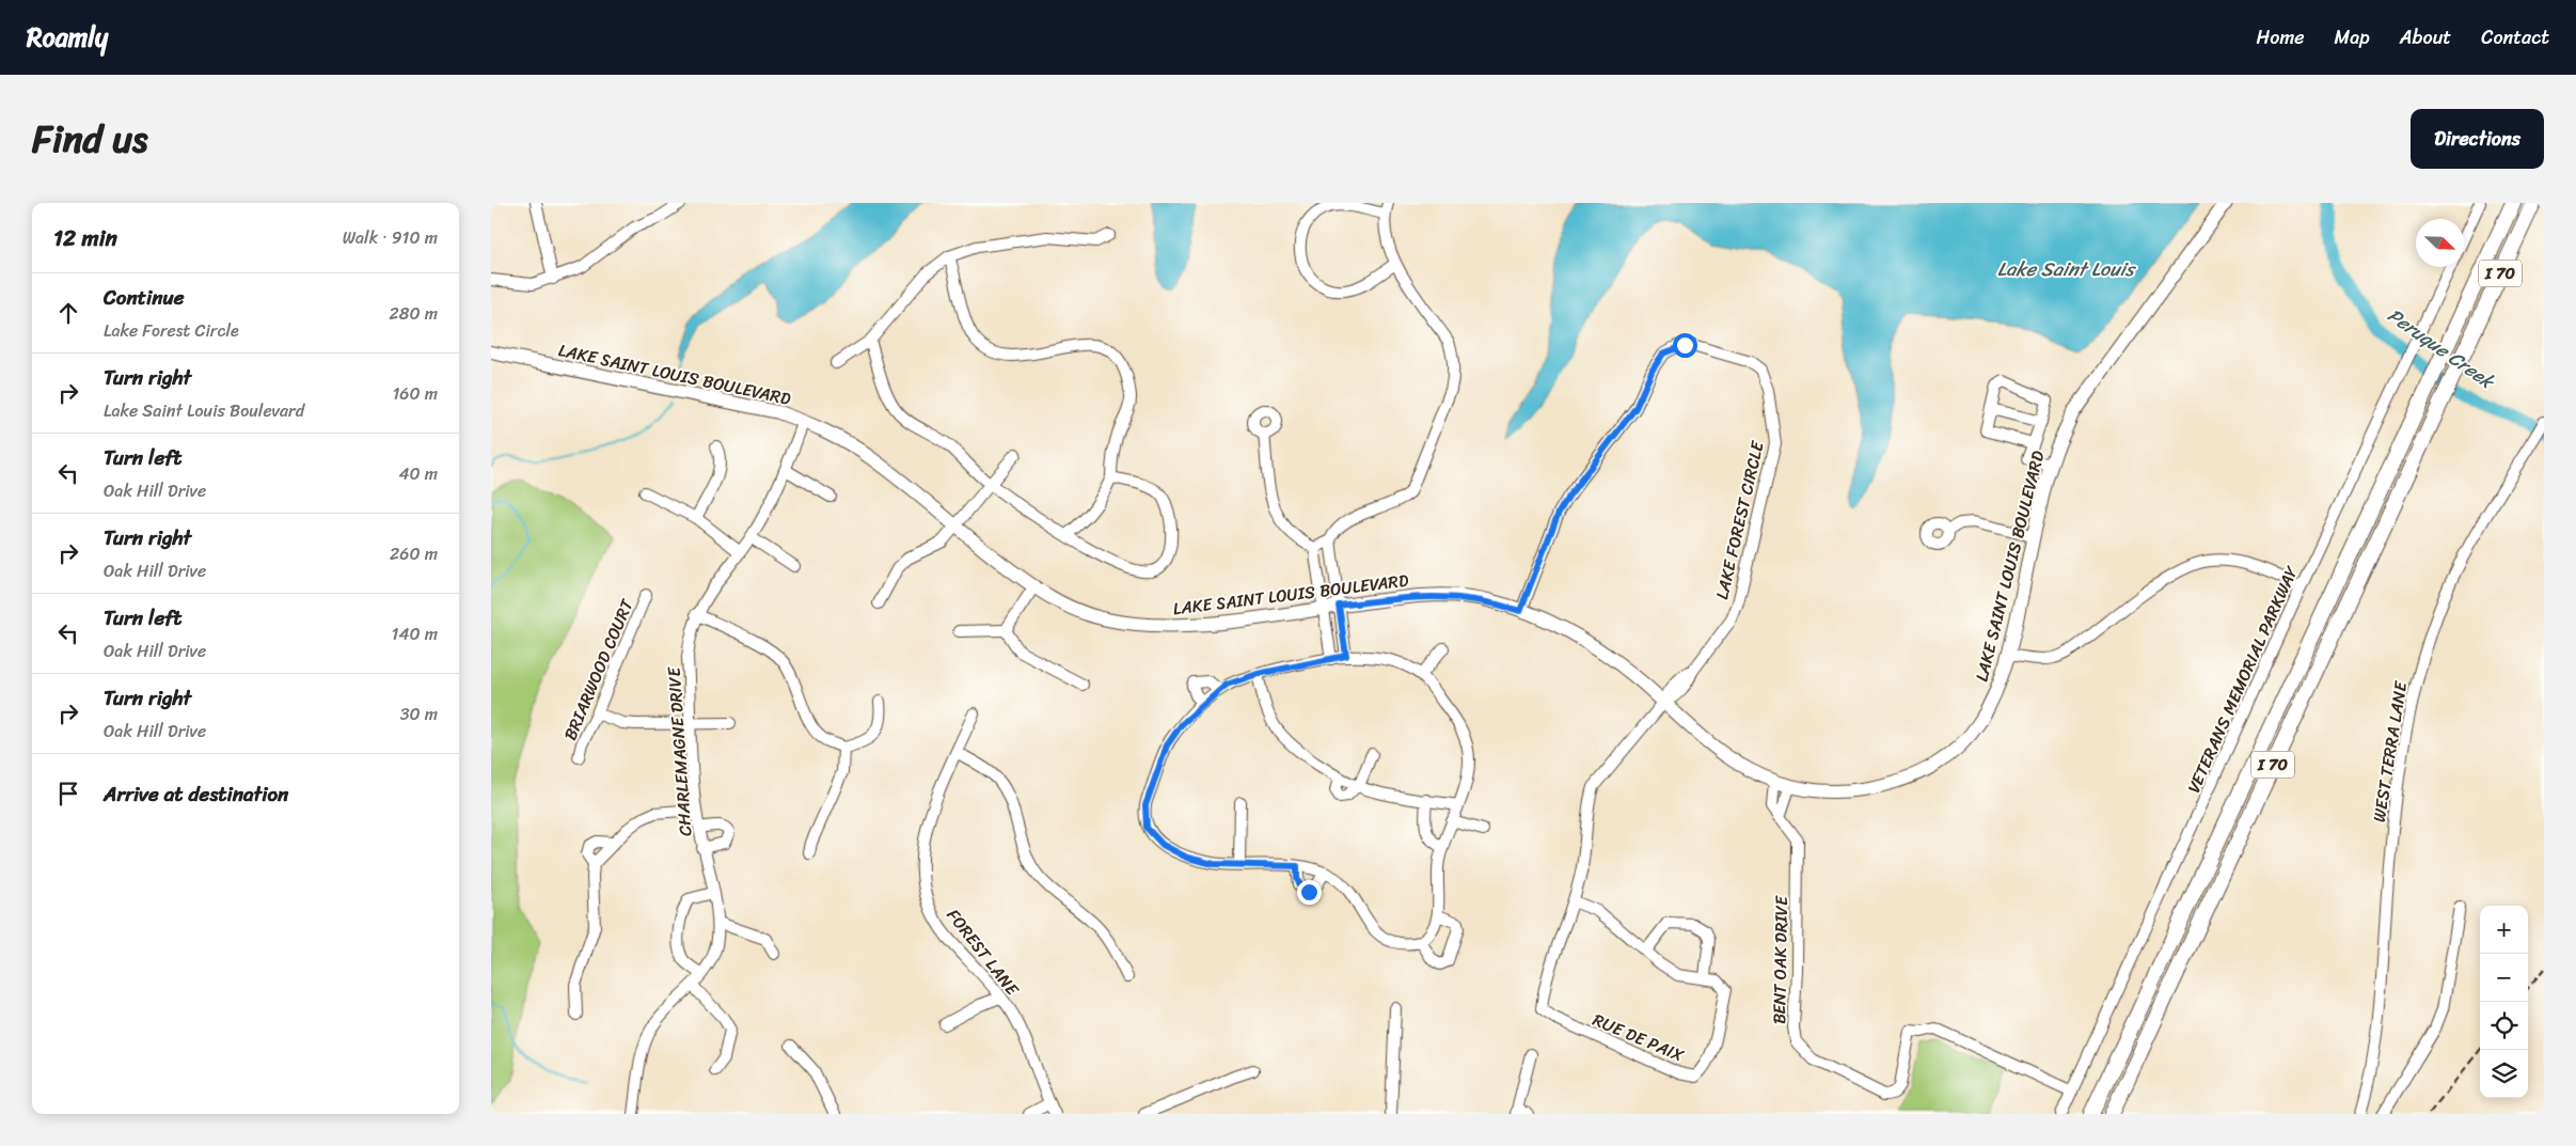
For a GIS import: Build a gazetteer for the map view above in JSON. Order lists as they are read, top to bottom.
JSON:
{
  "streets": {
    "highway": ["I 70"],
    "main road": ["LAKE SAINT LOUIS BOULEVARD"],
    "street": [
      "LAKE FOREST CIRCLE",
      "BRIARWOOD COURT",
      "VETERANS MEMORIAL PARKWAY",
      "CHARLEMAGNE DRIVE",
      "WEST TERRA LANE",
      "FOREST LANE",
      "BENT OAK DRIVE",
      "RUE DE PAIX"
    ]
  },
  "crossings": [
    ["LAKE SAINT LOUIS BOULEVARD", "LAKE FOREST CIRCLE"],
    ["LAKE SAINT LOUIS BOULEVARD", "CHARLEMAGNE DRIVE"],
    ["LAKE SAINT LOUIS BOULEVARD", "BENT OAK DRIVE"],
    ["LAKE SAINT LOUIS BOULEVARD", "RUE DE PAIX"],
    ["LAKE FOREST CIRCLE", "RUE DE PAIX"],
    ["VETERANS MEMORIAL PARKWAY", "BENT OAK DRIVE"]
  ],
  "water": ["Lake Saint Louis", "Peruque Creek"],
  "north": "bottom right",
  "page": {
    "header": "Roamly",
    "nav": [
      "Home",
      "Map",
      "About",
      "Contact"
    ],
    "title": "Find us",
    "buttons": "Directions",
    "heading": ["12 min", "Walk · 910 m"],
    "list": [
      ["Continue", "Lake Forest Circle", "280 m"],
      ["Turn right", "Lake Saint Louis Boulevard", "160 m"],
      ["Turn left", "Oak Hill Drive", "40 m"],
      ["Turn right", "Oak Hill Drive", "260 m"],
      ["Turn left", "Oak Hill Drive", "140 m"],
      ["Turn right", "Oak Hill Drive", "30 m"],
      "Arrive at destination"
    ],
    "map_buttons": ["+", "−"]
  }
}
